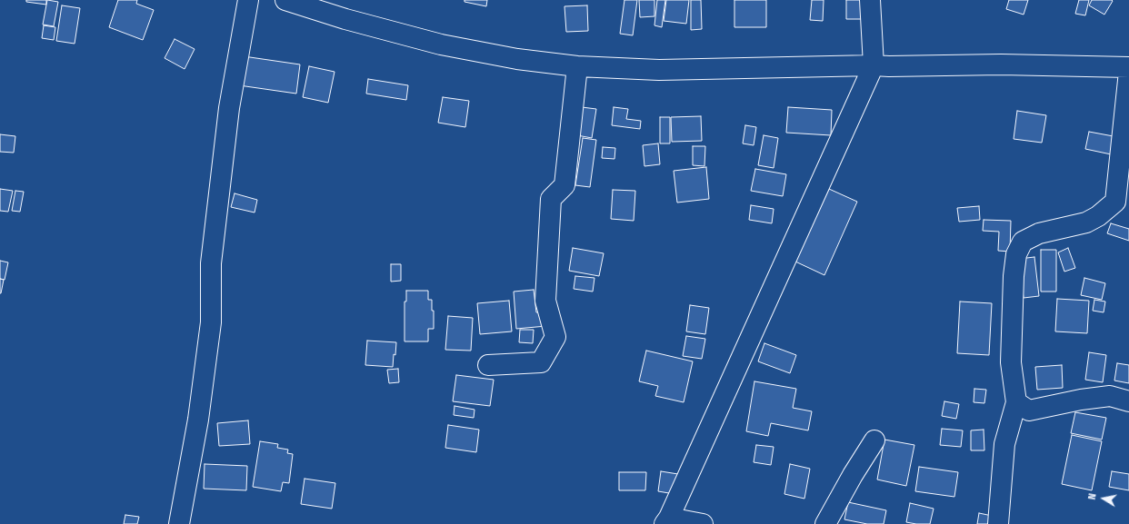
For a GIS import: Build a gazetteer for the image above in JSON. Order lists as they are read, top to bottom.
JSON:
{
  "north": "left"
}
